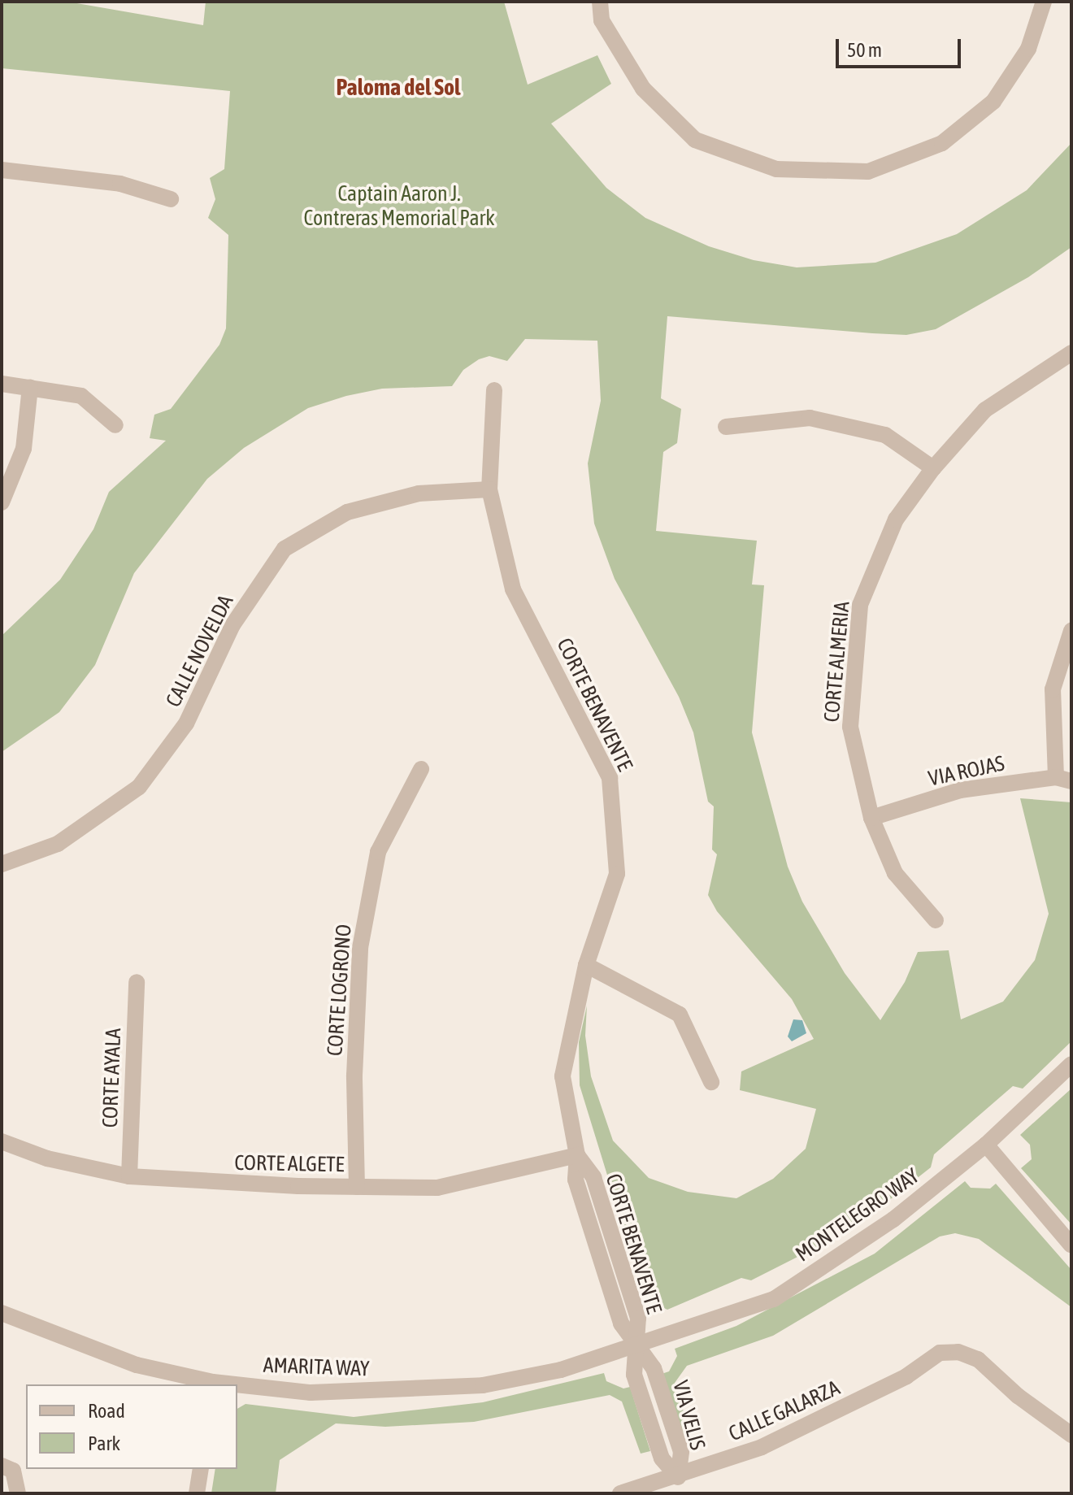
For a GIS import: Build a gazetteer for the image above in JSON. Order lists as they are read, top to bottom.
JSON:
{
  "streets": {
    "street": [
      "CALLE NOVELDA",
      "CORTE ALMERIA",
      "CORTE BENAVENTE",
      "VIA ROJAS",
      "CORTE LOGRONO",
      "CORTE AYALA",
      "CORTE ALGETE",
      "MONTELEGRO WAY",
      "AMARITA WAY",
      "CALLE GALARZA",
      "VIA VELIS"
    ]
  },
  "crossings": [
    ["CALLE NOVELDA", "CORTE BENAVENTE"],
    ["CORTE ALMERIA", "VIA ROJAS"],
    ["CORTE BENAVENTE", "CORTE ALGETE"],
    ["CORTE BENAVENTE", "MONTELEGRO WAY"],
    ["CORTE BENAVENTE", "AMARITA WAY"],
    ["CORTE BENAVENTE", "VIA VELIS"],
    ["CORTE LOGRONO", "CORTE ALGETE"],
    ["CORTE AYALA", "CORTE ALGETE"],
    ["MONTELEGRO WAY", "AMARITA WAY"],
    ["MONTELEGRO WAY", "VIA VELIS"],
    ["AMARITA WAY", "VIA VELIS"],
    ["CALLE GALARZA", "VIA VELIS"]
  ],
  "districts": ["Paloma del Sol"],
  "parks": ["Captain Aaron J. Contreras Memorial Park"],
  "legend": ["Road", "Park"],
  "scale_bar": "50 m"
}
